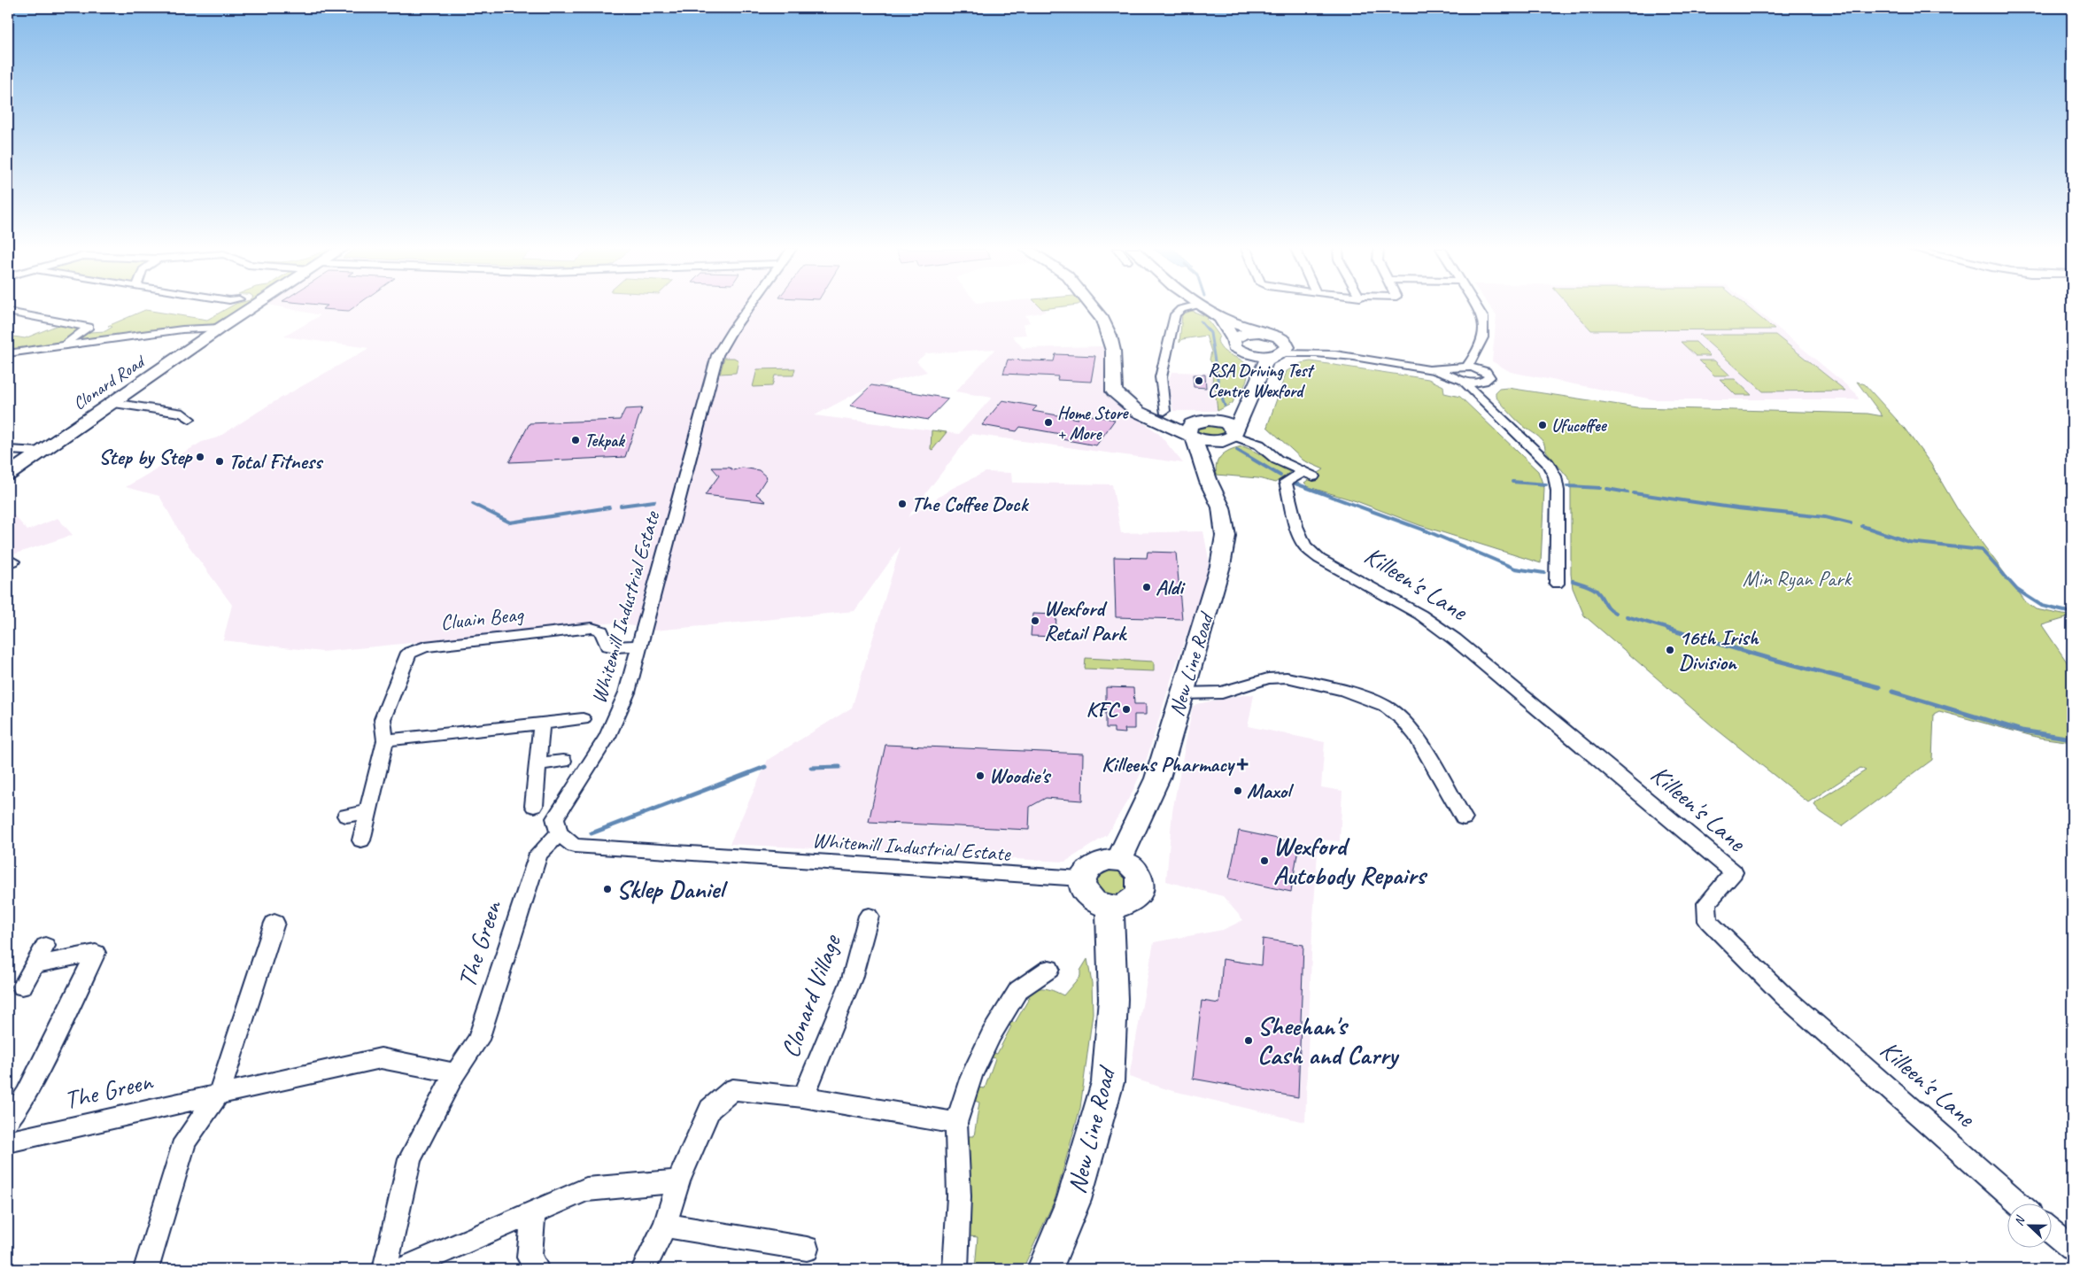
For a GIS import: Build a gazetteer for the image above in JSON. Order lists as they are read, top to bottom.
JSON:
{
  "streets": {
    "main road": ["Clonard Road", "New Line Road"],
    "street": [
      "Killeen's Lane",
      "Whitemill Industrial Estate",
      "Cluain Beag",
      "The Green",
      "Clonard Village"
    ]
  },
  "crossings": [
    ["Whitemill Industrial Estate", "Cluain Beag"],
    ["Whitemill Industrial Estate", "New Line Road"],
    ["Whitemill Industrial Estate", "The Green"]
  ],
  "parks": ["Min Ryan Park"],
  "places": {
    "other": [
      "RSA Driving Test Centre Wexford",
      "Home Store + More",
      "Ufucoffee",
      "Tekpak",
      "Step by Step",
      "Total Fitness",
      "The Coffee Dock",
      "Aldi",
      "Wexford Retail Park",
      "16th Irish Division",
      "KFC",
      "Woodie's",
      "Maxol",
      "Wexford Autobody Repairs",
      "Sklep Daniel",
      "Sheehan's Cash and Carry"
    ],
    "health": ["Killeens Pharmacy"]
  },
  "north": "left"
}
